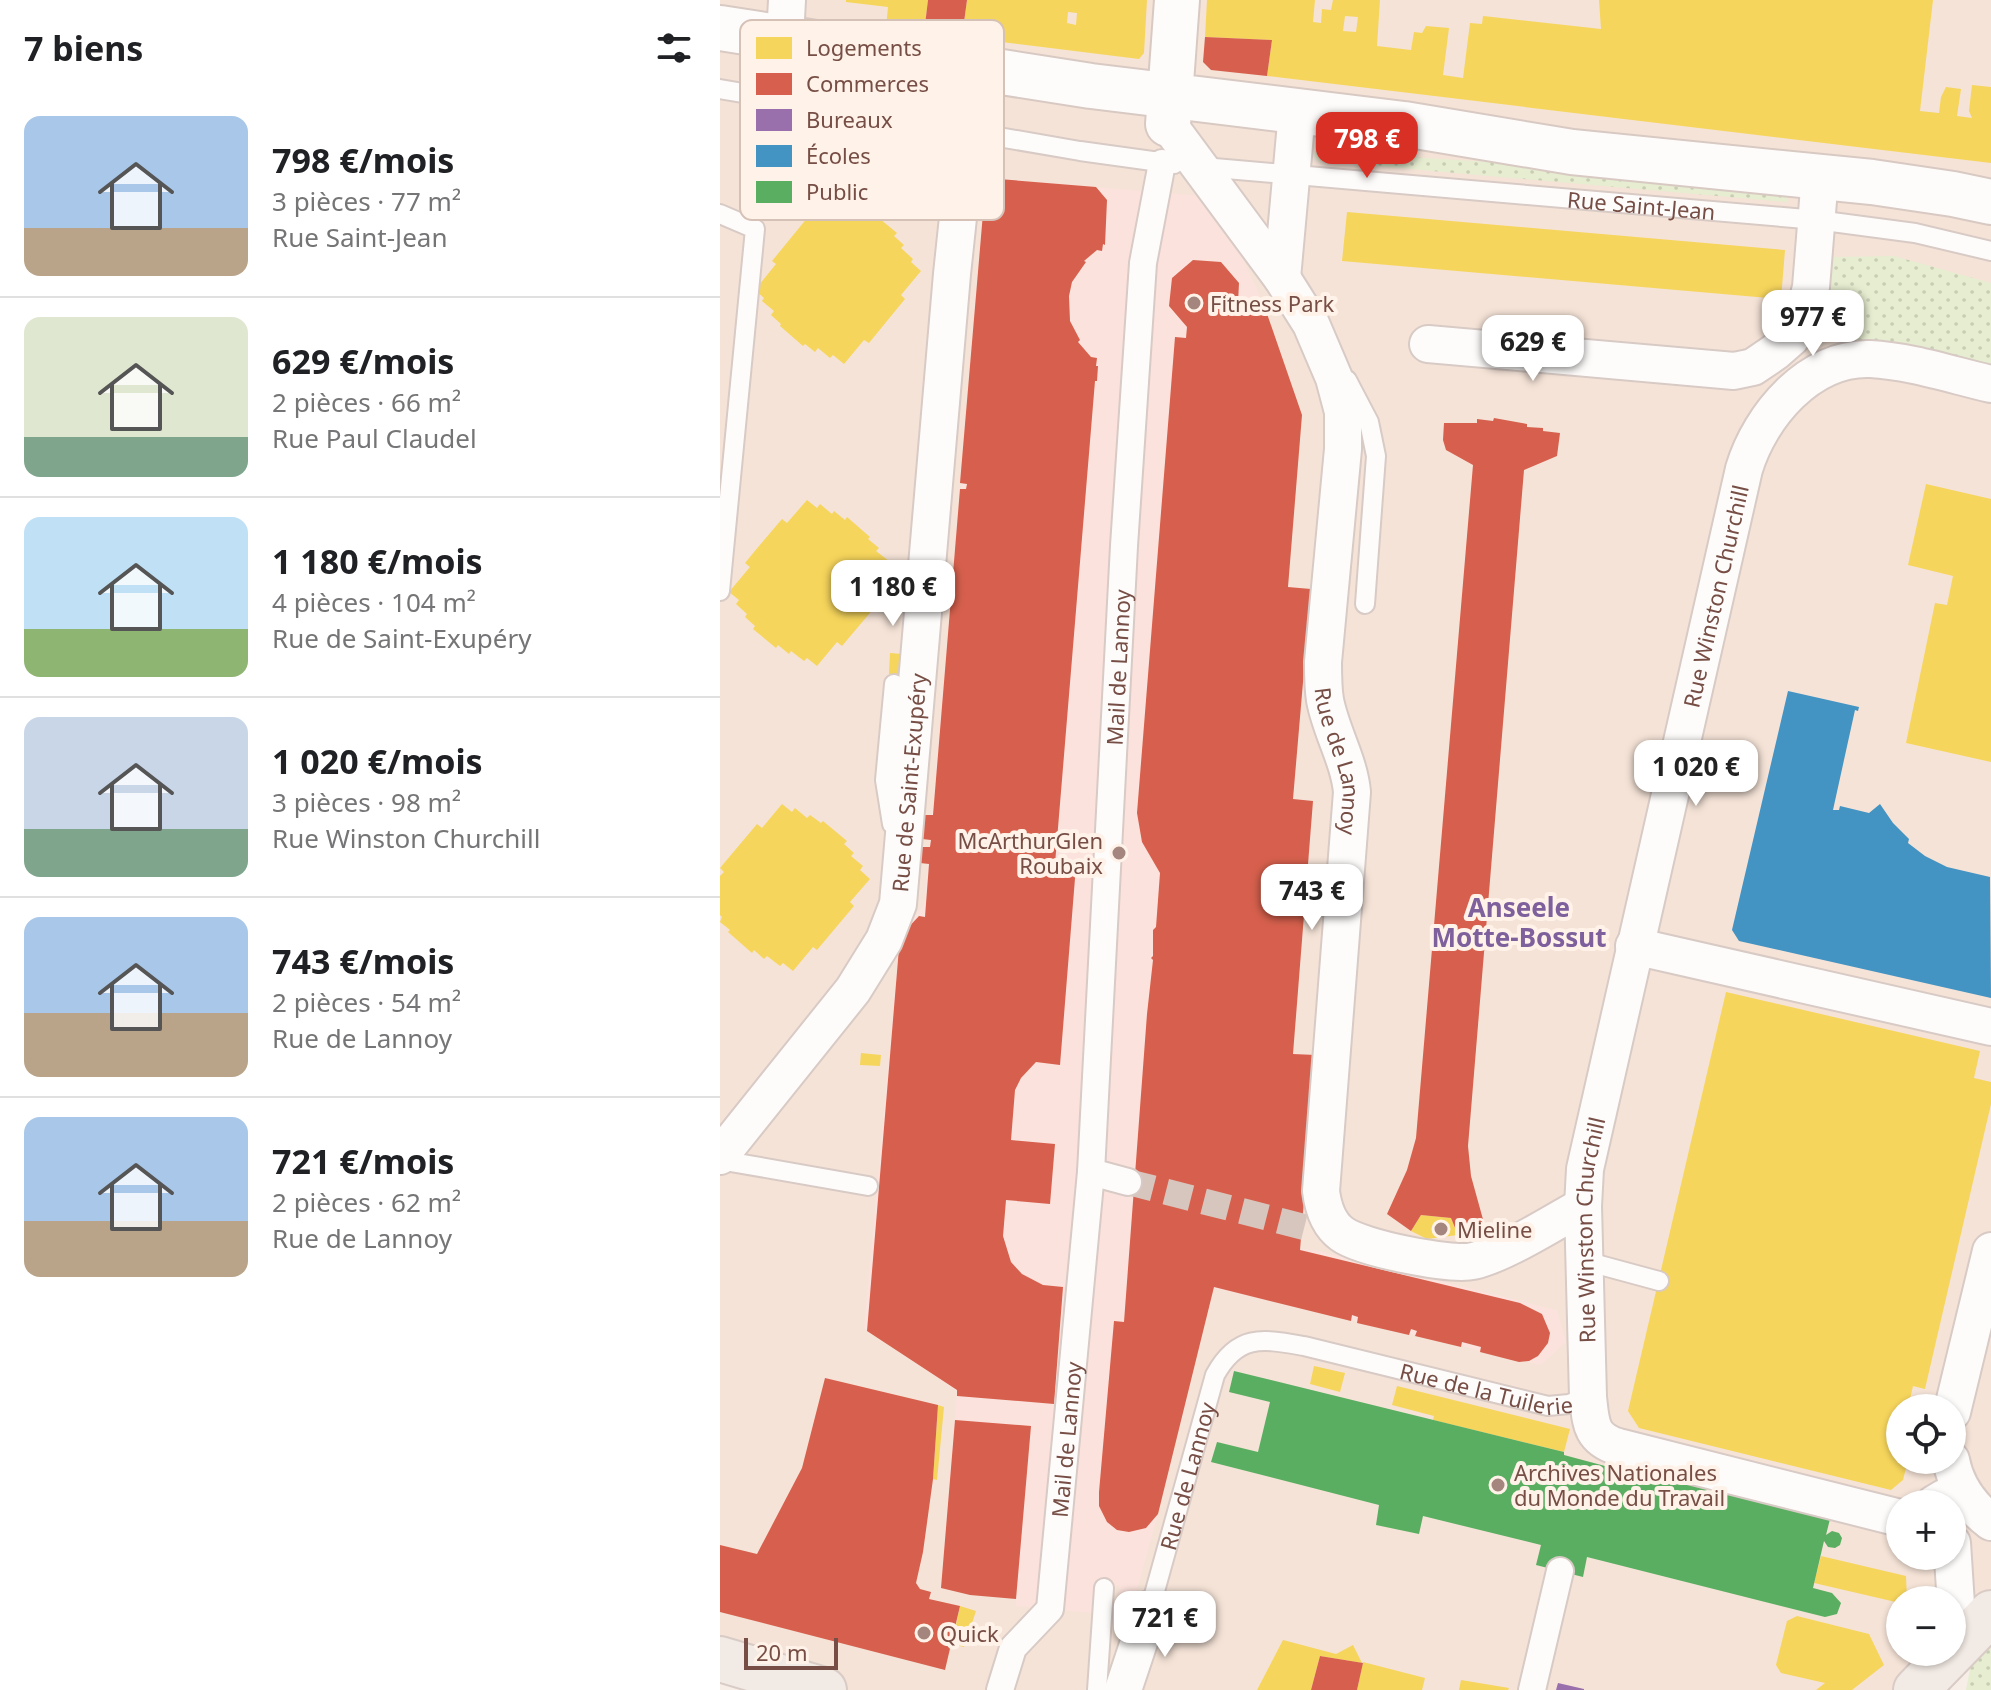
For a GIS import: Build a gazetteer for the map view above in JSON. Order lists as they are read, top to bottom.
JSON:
{
  "streets": {
    "main road": ["Rue Saint-Jean"],
    "street": [
      "Rue Winston Churchill",
      "Mail de Lannoy",
      "Rue de Lannoy",
      "Rue de Saint-Exupéry",
      "Rue de la Tuilerie"
    ]
  },
  "crossings": [
    ["Rue Saint-Jean", "Mail de Lannoy"],
    ["Rue Saint-Jean", "Rue de Lannoy"],
    ["Rue Winston Churchill", "Rue de Lannoy"],
    ["Rue Winston Churchill", "Rue de la Tuilerie"],
    ["Mail de Lannoy", "Rue de Lannoy"],
    ["Rue de Lannoy", "Rue de la Tuilerie"]
  ],
  "districts": ["Anseele Motte-Bossut"],
  "places": [
    "Fitness Park",
    "McArthurGlen Roubaix",
    "Mieline",
    "Archives Nationales du Monde du Travail",
    "Quick"
  ],
  "legend": [
    "Logements",
    "Commerces",
    "Bureaux",
    "Écoles",
    "Public"
  ],
  "scale_bar": "20 m",
  "page": {
    "heading": "7 biens",
    "list": [
      {
        "name": "798 €/mois",
        "note": "3 pièces · 77 m² · Rue Saint-Jean"
      },
      {
        "name": "629 €/mois",
        "note": "2 pièces · 66 m² · Rue Paul Claudel"
      },
      {
        "name": "1 180 €/mois",
        "note": "4 pièces · 104 m² · Rue de Saint-Exupéry"
      },
      {
        "name": "1 020 €/mois",
        "note": "3 pièces · 98 m² · Rue Winston Churchill"
      },
      {
        "name": "743 €/mois",
        "note": "2 pièces · 54 m² · Rue de Lannoy"
      },
      {
        "name": "721 €/mois",
        "note": "2 pièces · 62 m² · Rue de Lannoy"
      }
    ],
    "price": [
      "798 €",
      "977 €",
      "629 €",
      "1 180 €",
      "1 020 €",
      "743 €",
      "721 €"
    ],
    "map_buttons": ["+", "−"],
    "scale": "20 m"
  }
}
